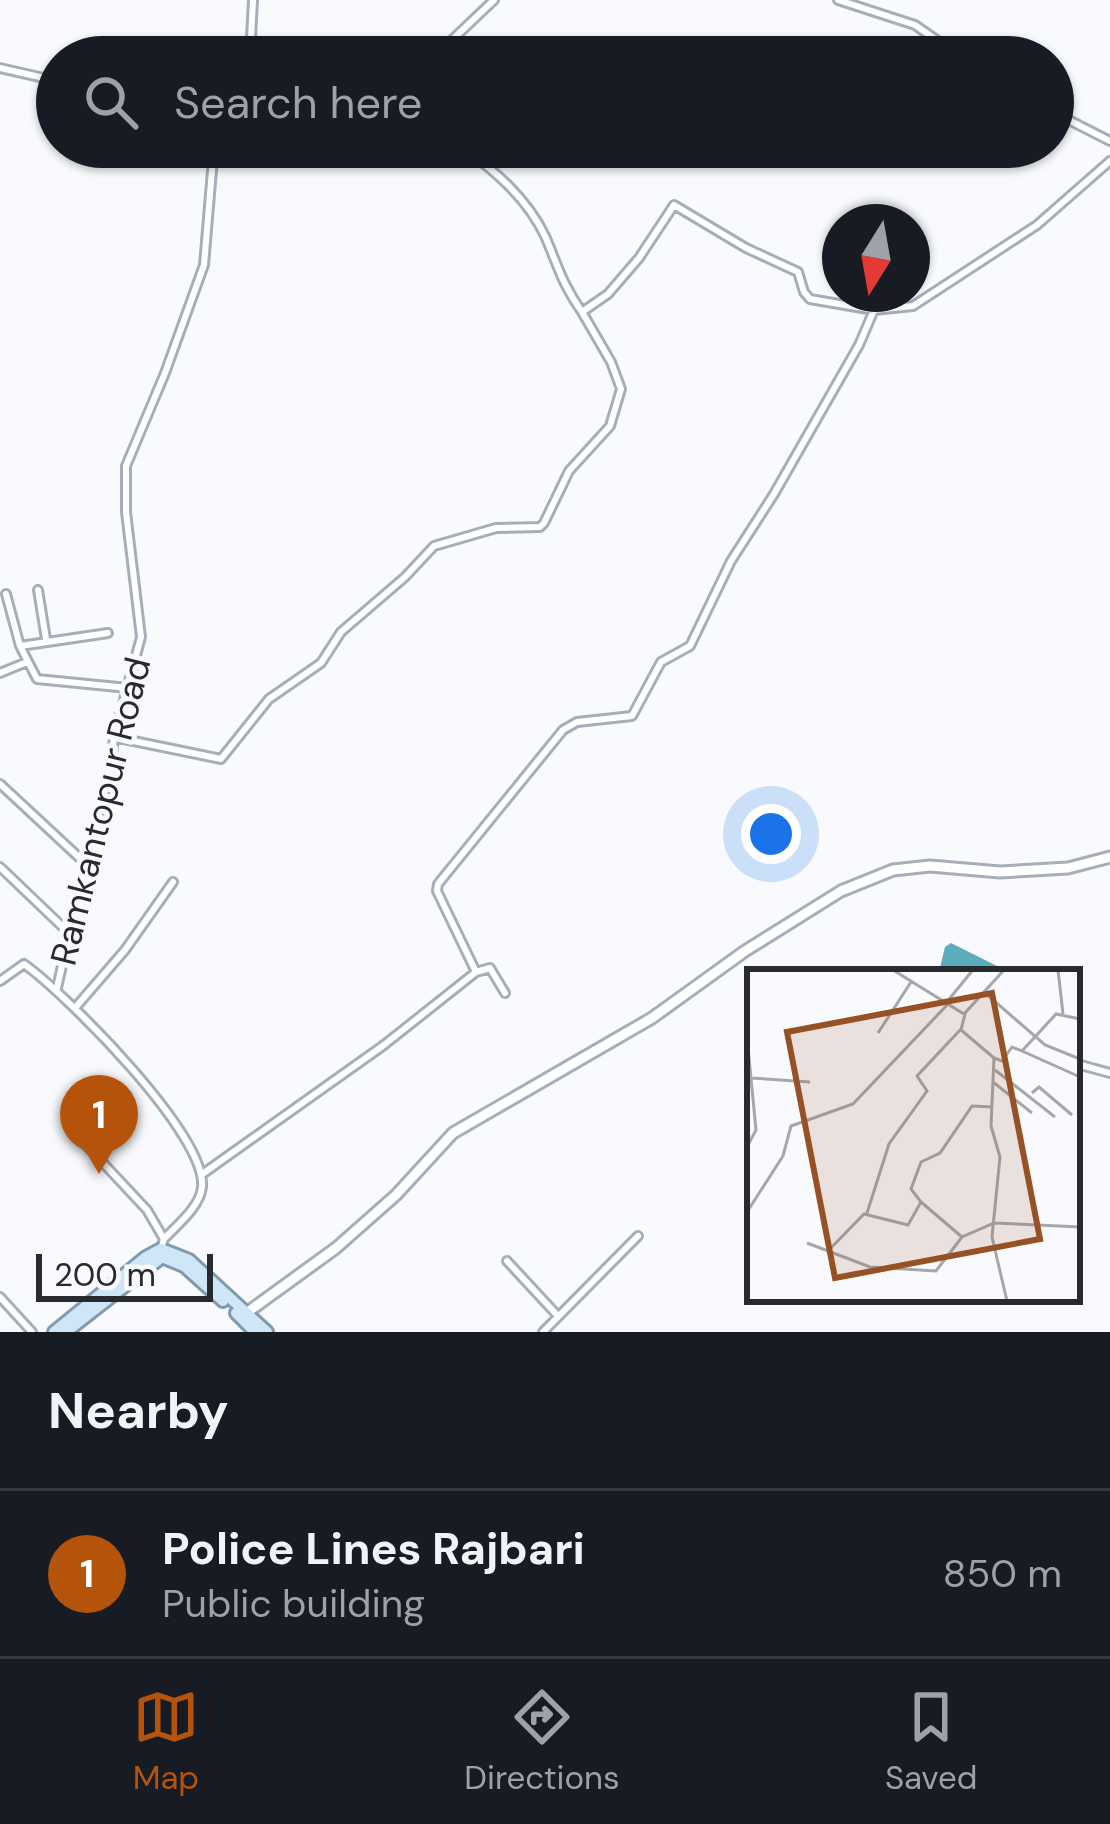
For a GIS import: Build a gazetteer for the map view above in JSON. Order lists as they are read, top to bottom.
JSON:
{
  "streets": {
    "street": ["Ramkantopur Road"]
  },
  "scale_bar": "200 m",
  "north": "bottom",
  "page": {
    "search": "Search here",
    "pins": "1",
    "scale": "200 m",
    "heading": "Nearby",
    "list": [
      {
        "mark": "1",
        "name": "Police Lines Rajbari",
        "note": "Public building",
        "value": "850 m"
      }
    ],
    "nav": ["Map", "Directions", "Saved"]
  }
}
